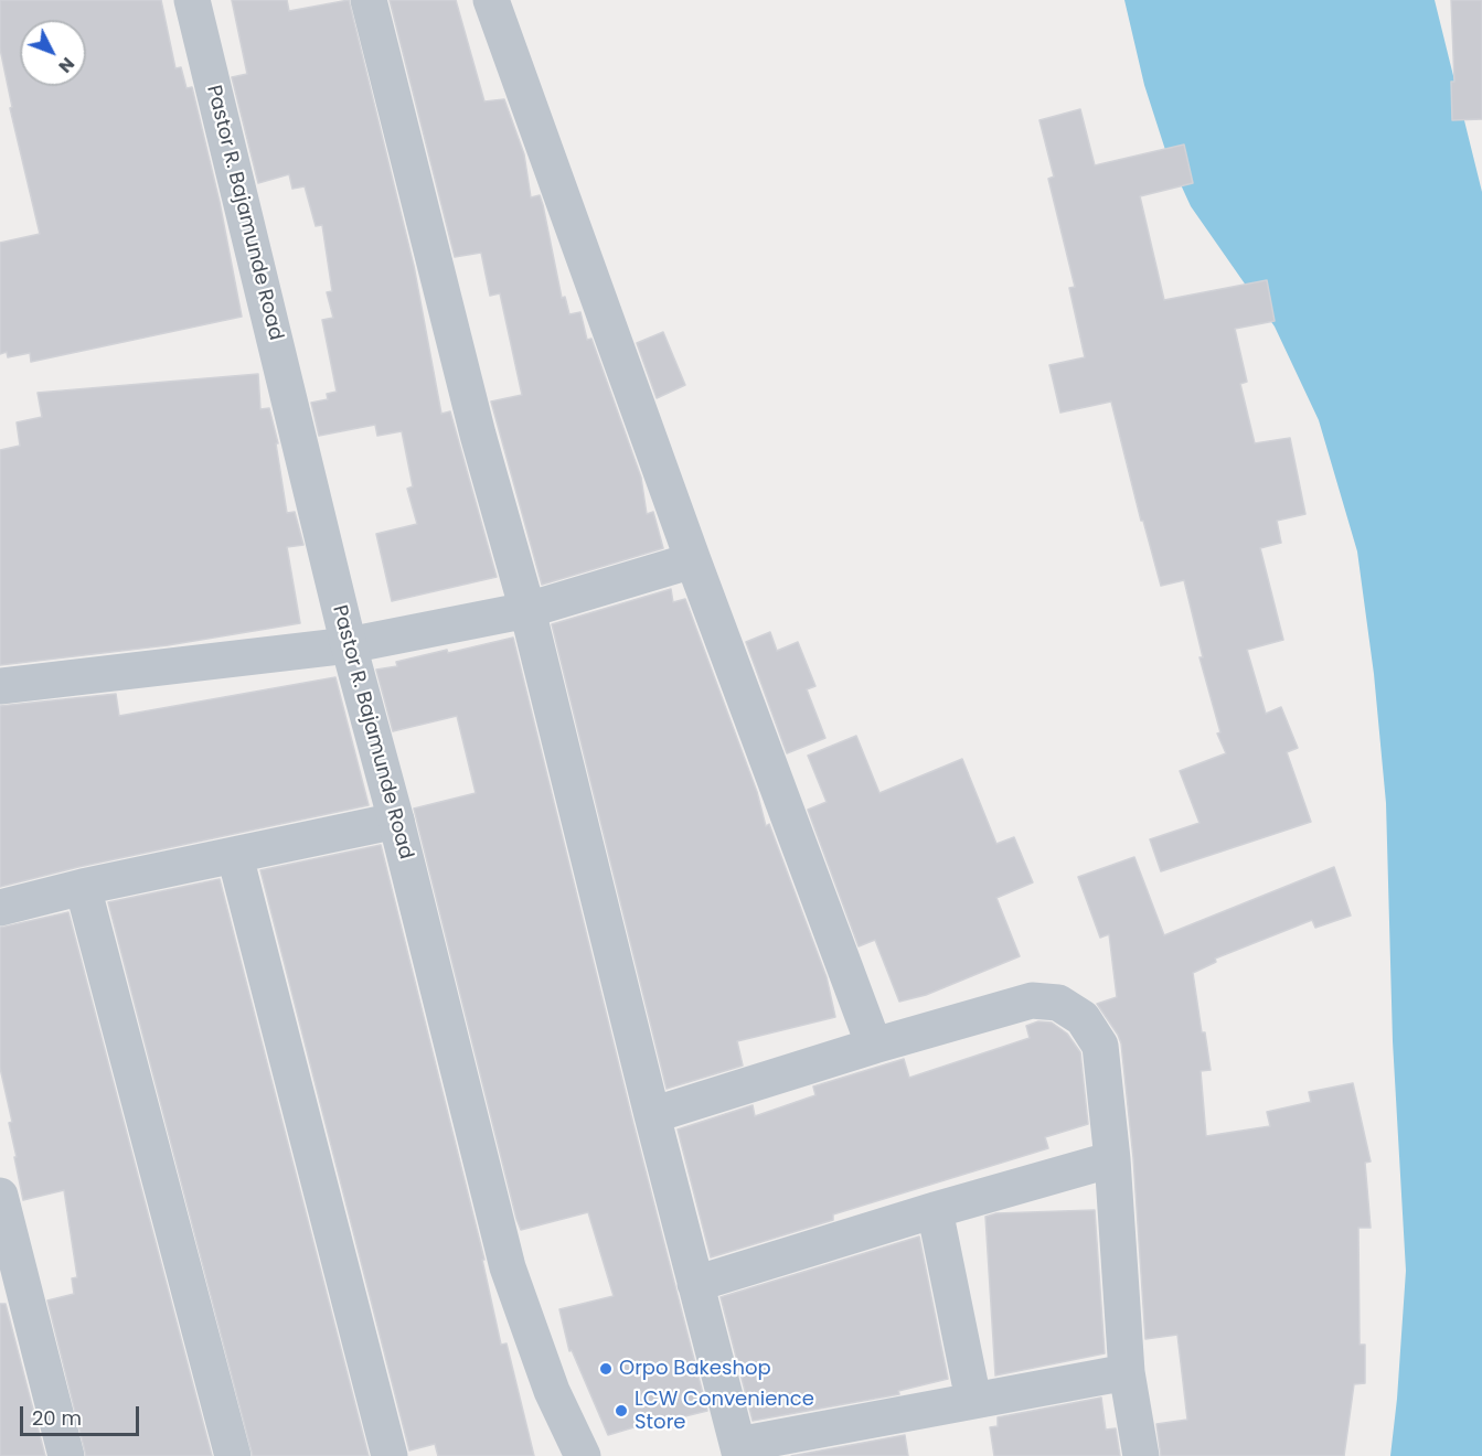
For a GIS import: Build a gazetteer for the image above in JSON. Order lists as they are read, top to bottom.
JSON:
{
  "streets": {
    "street": ["Pastor R. Bajamunde Road"]
  },
  "places": ["Orpo Bakeshop", "LCW Convenience Store"],
  "scale_bar": "20 m",
  "north": "bottom right"
}
